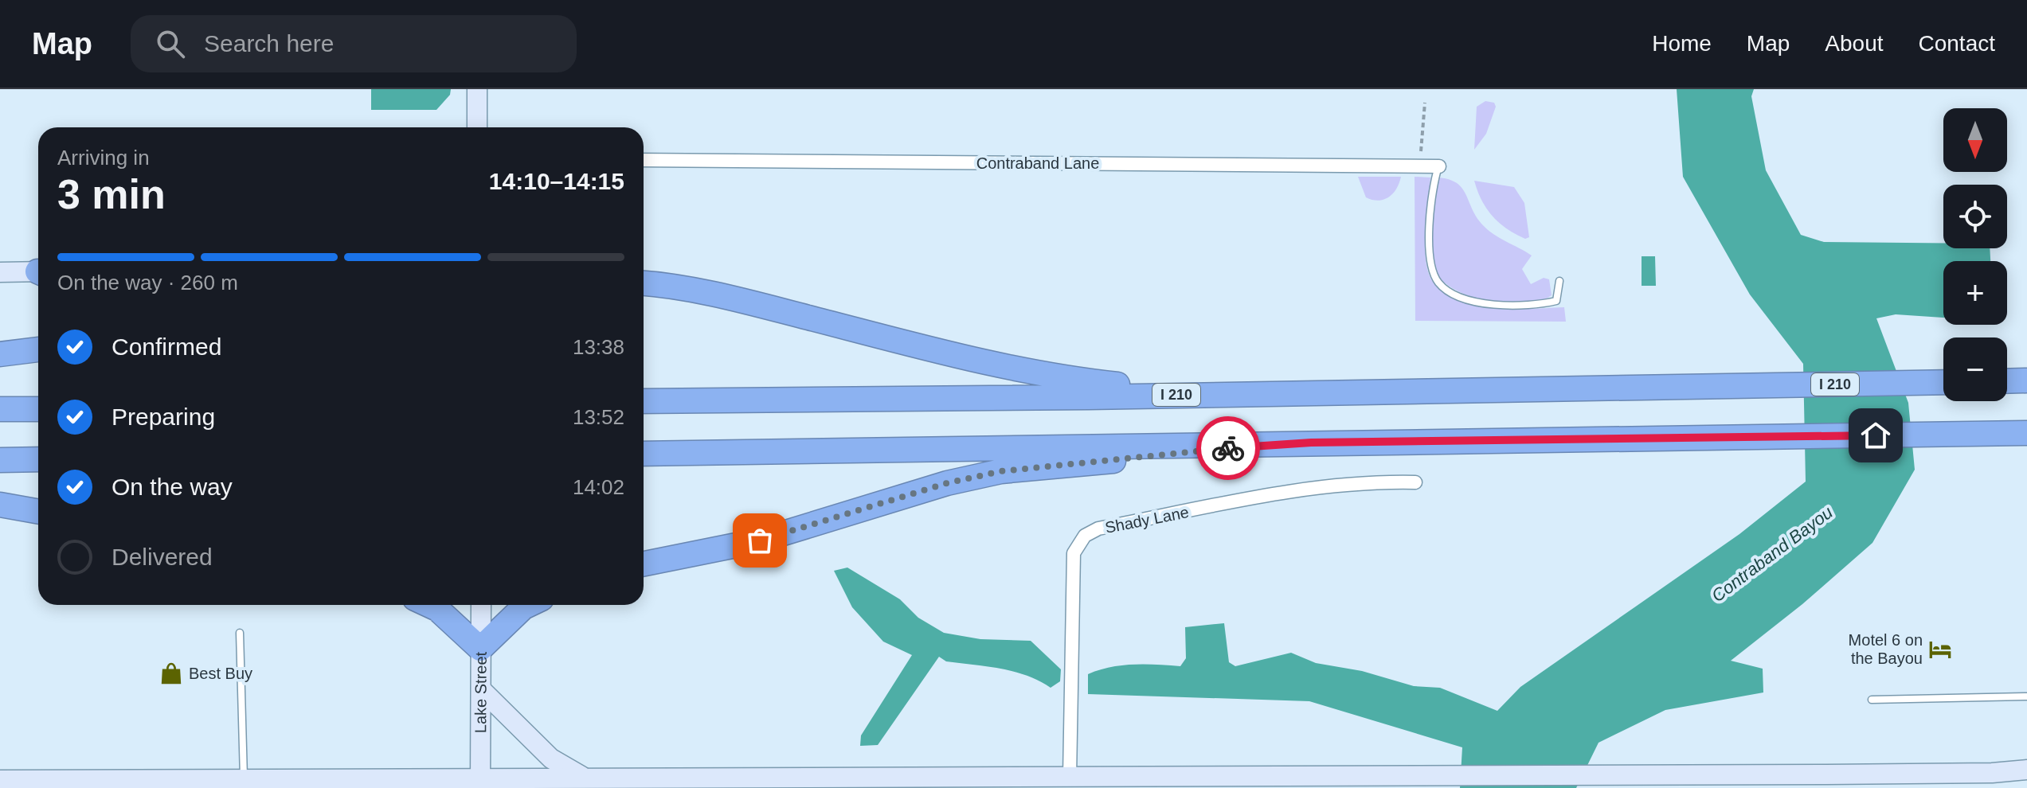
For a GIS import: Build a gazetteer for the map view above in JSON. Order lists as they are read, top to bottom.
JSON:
{
  "streets": {
    "highway": ["I 210"],
    "street": ["Contraband Lane", "Shady Lane", "Lake Street"]
  },
  "water": ["Contraband Bayou"],
  "places": {
    "hotel": ["Motel 6 on the Bayou"],
    "shop": ["Best Buy"]
  },
  "north": "bottom",
  "page": {
    "header": "Map",
    "search": "Search here",
    "nav": [
      "Home",
      "Map",
      "About",
      "Contact"
    ],
    "map_buttons": ["+", "−"],
    "heading": ["3 min", "Arriving in", "14:10–14:15"],
    "bar": "On the way · 260 m",
    "list": [
      ["Confirmed", "13:38"],
      ["Preparing", "13:52"],
      ["On the way", "14:02"],
      "Delivered"
    ]
  }
}
